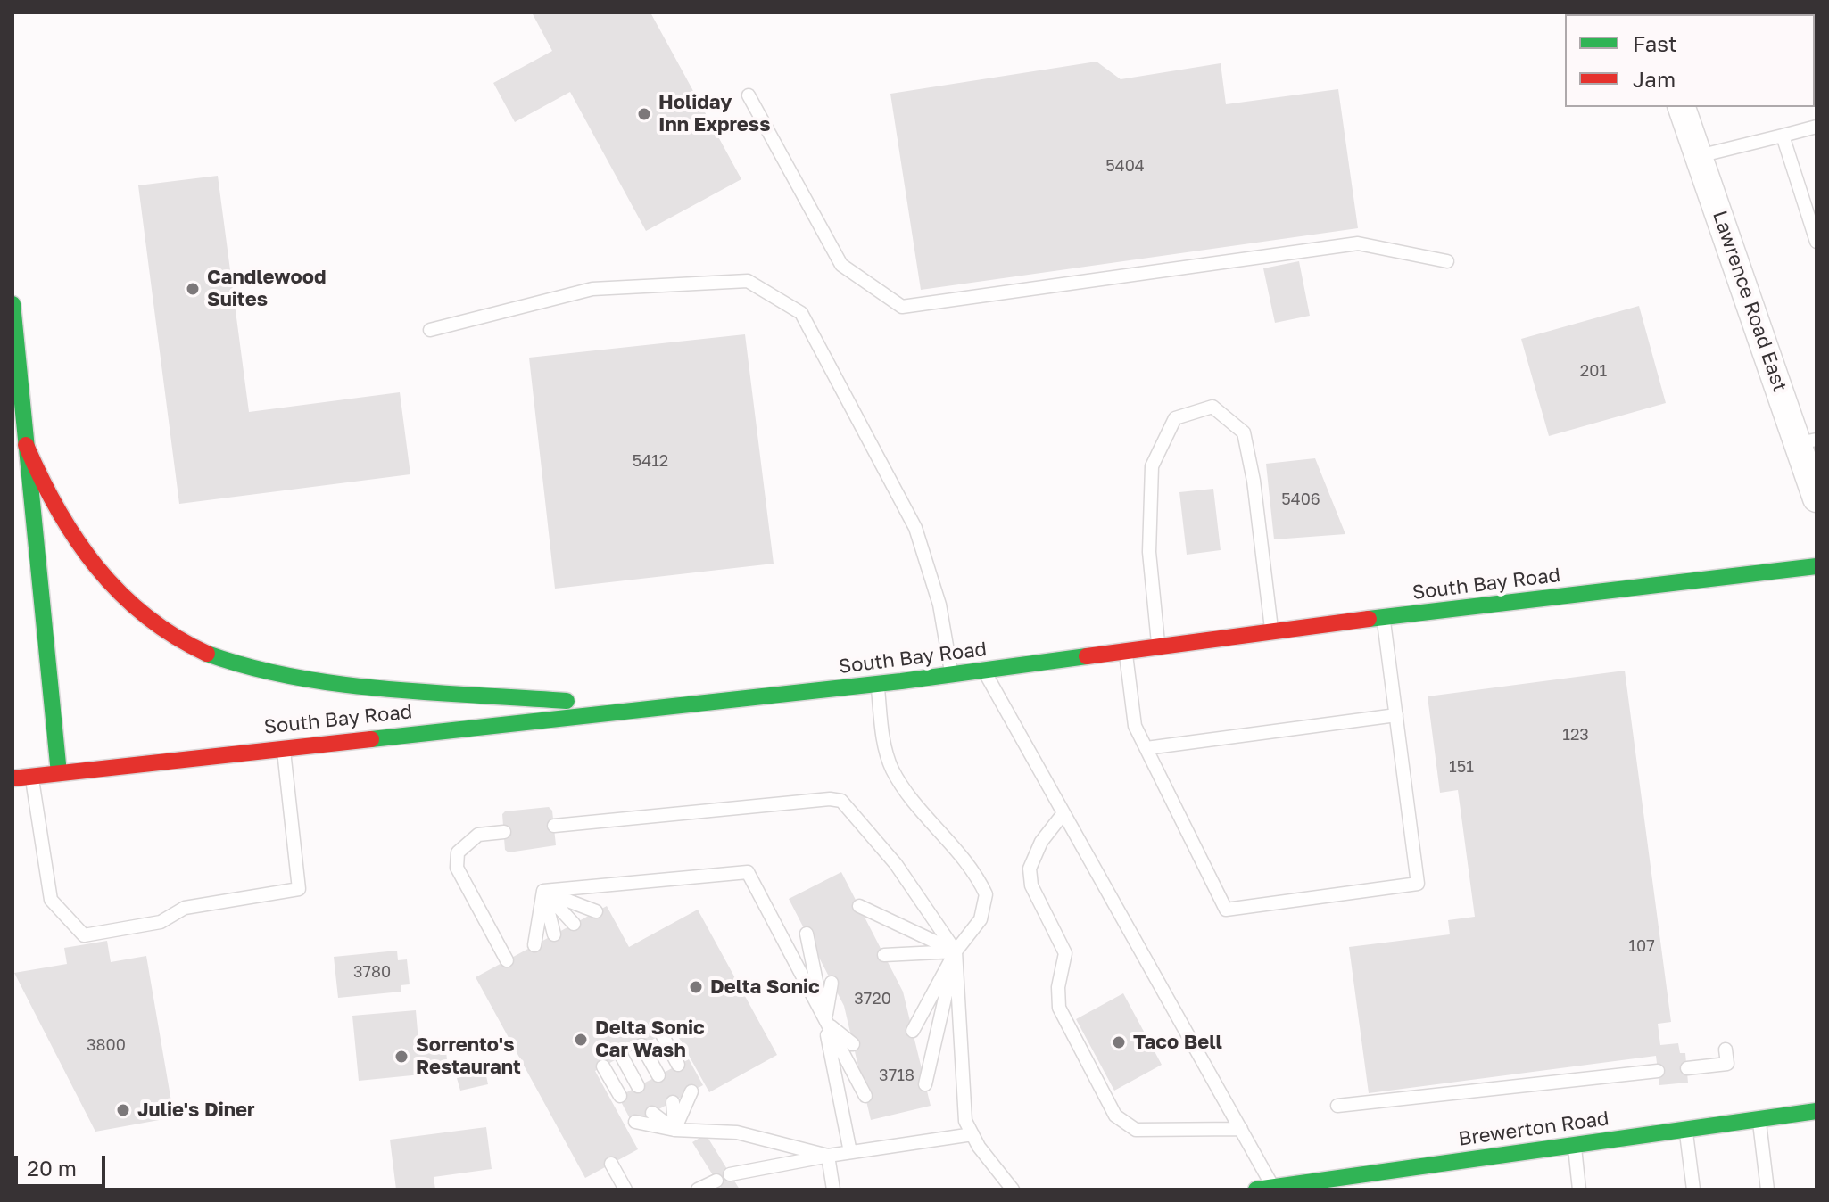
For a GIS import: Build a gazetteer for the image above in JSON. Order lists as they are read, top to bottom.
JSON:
{
  "streets": {
    "main road": ["South Bay Road", "Brewerton Road"],
    "street": ["Lawrence Road East"]
  },
  "places": [
    "Holiday Inn Express",
    "Candlewood Suites",
    "Delta Sonic",
    "Delta Sonic Car Wash",
    "Taco Bell",
    "Sorrento's Restaurant",
    "Julie's Diner"
  ],
  "house_numbers": [
    "5404",
    "201",
    "5412",
    "5406",
    "123",
    "151",
    "107",
    "3780",
    "3720",
    "3800",
    "3718"
  ],
  "legend": ["Fast", "Jam"],
  "scale_bar": "20 m"
}
